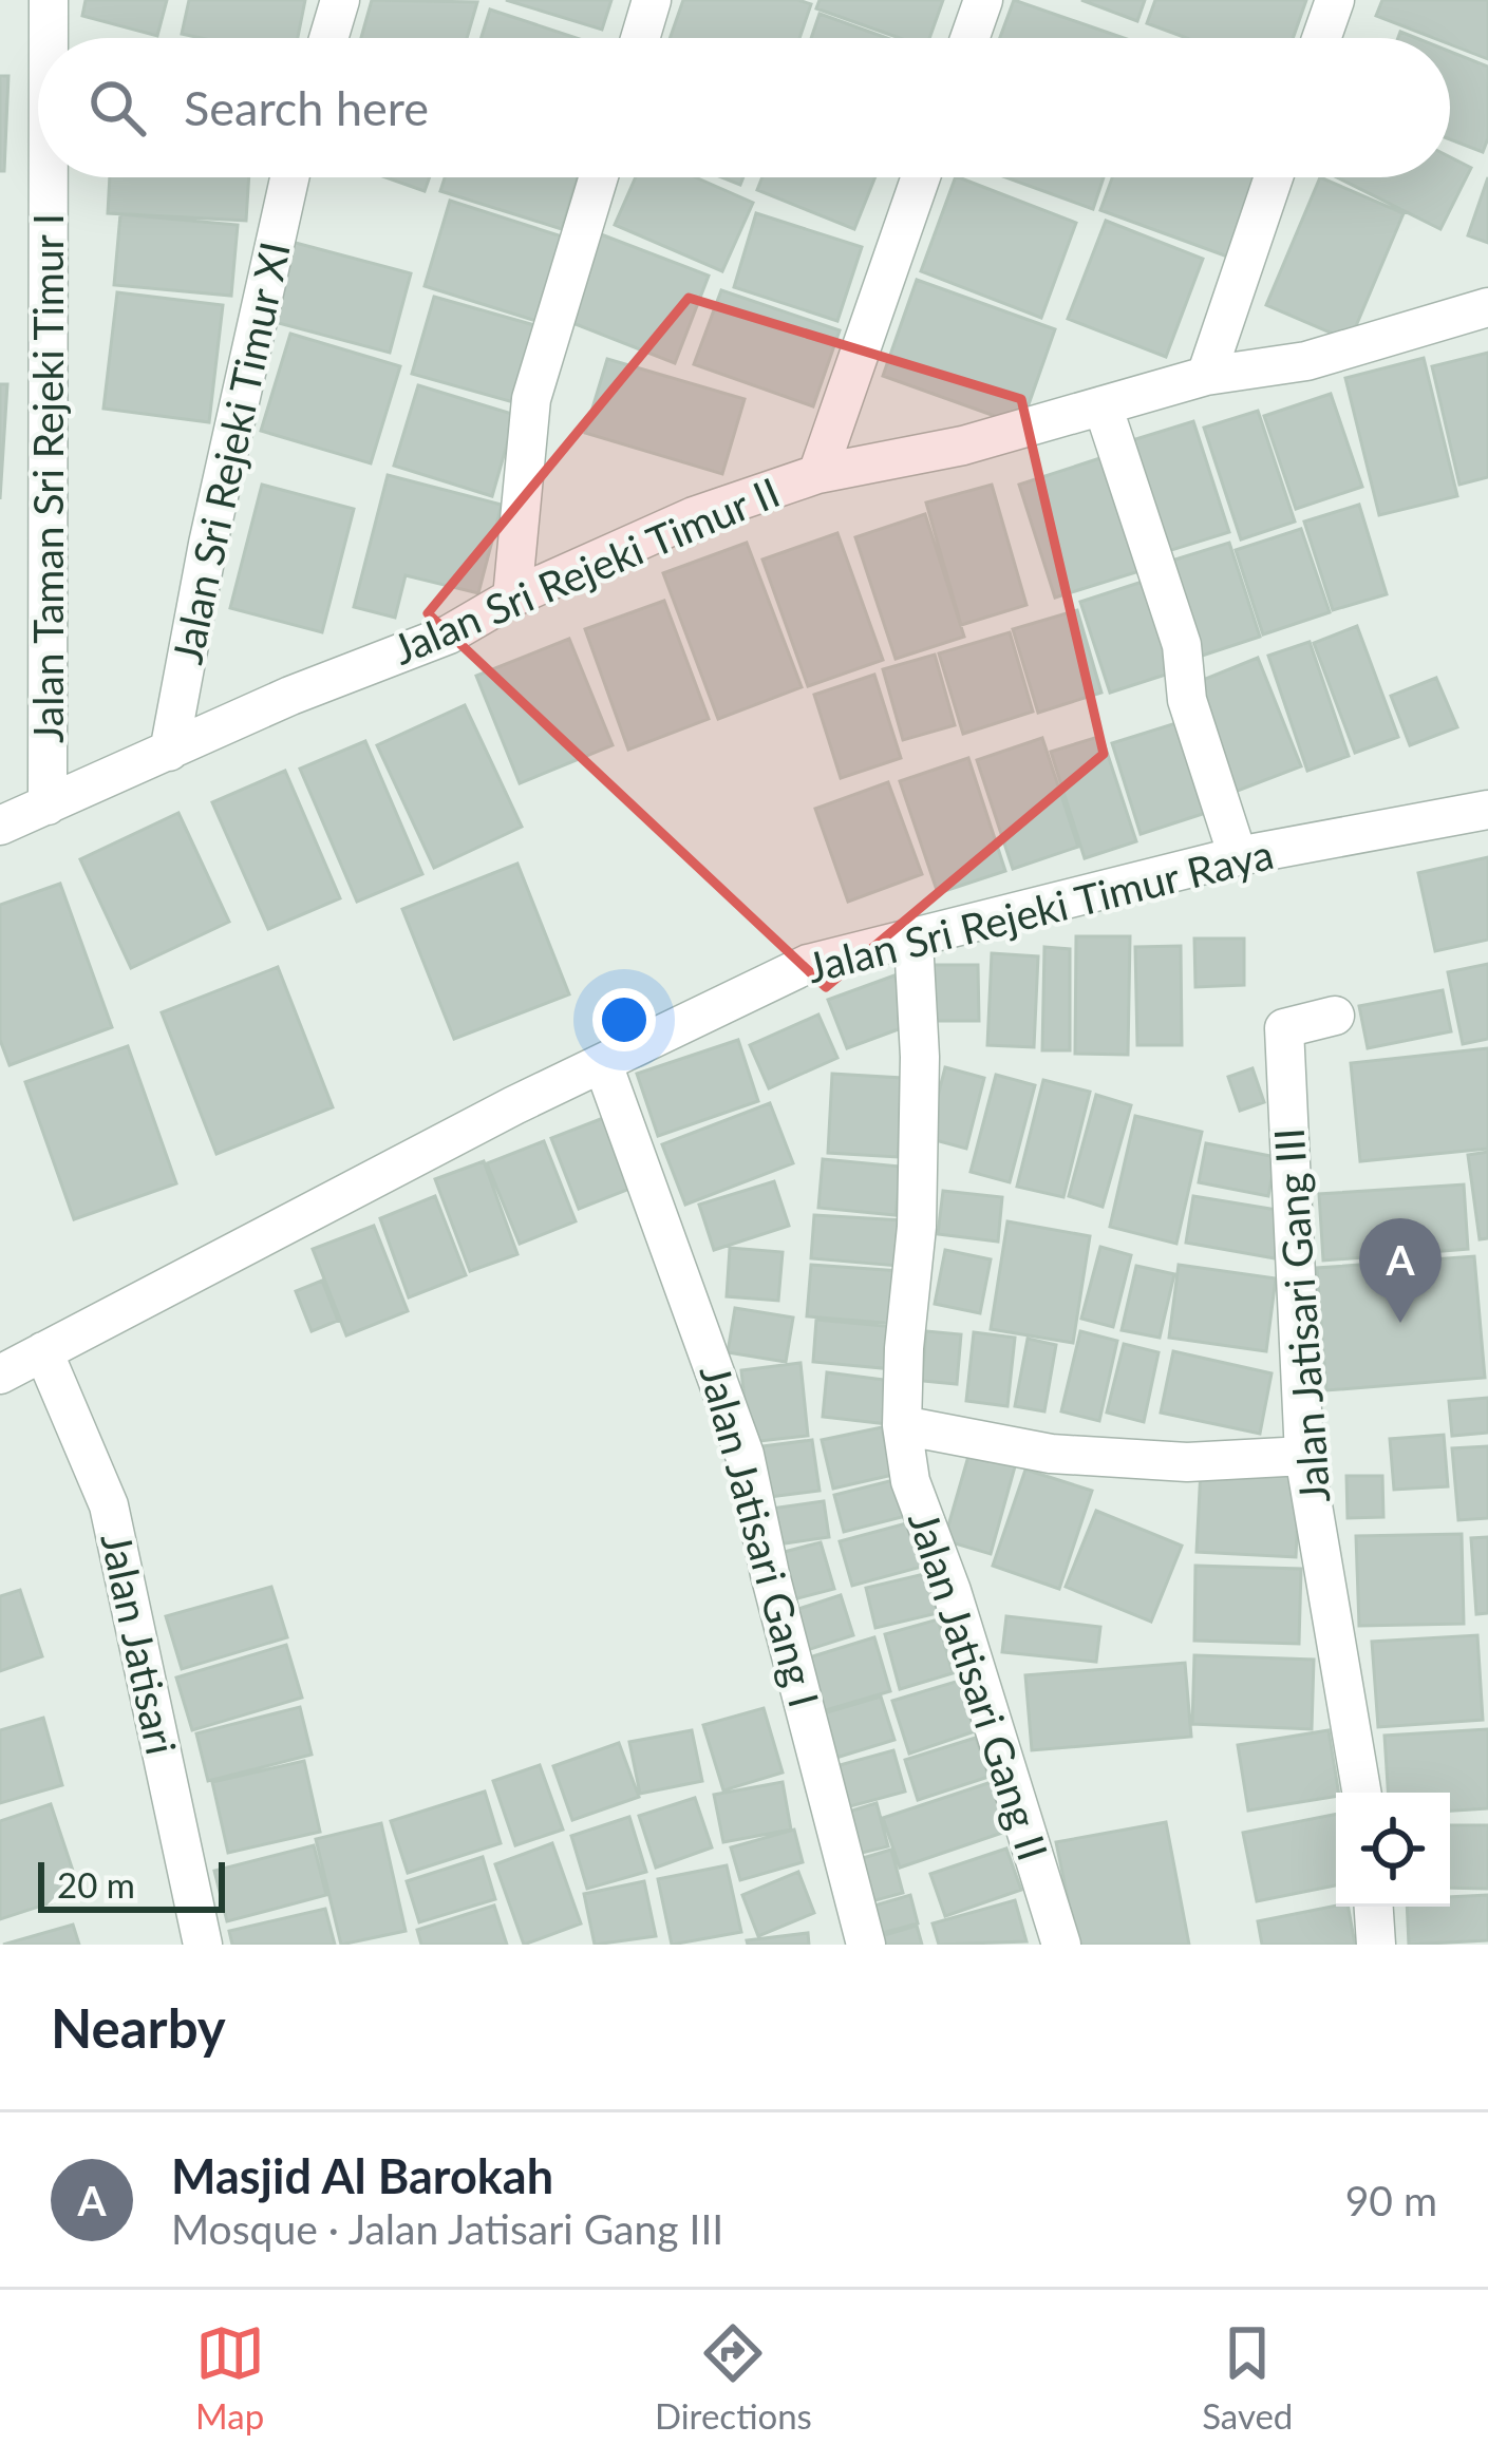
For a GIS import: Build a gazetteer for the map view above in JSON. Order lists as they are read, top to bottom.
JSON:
{
  "streets": {
    "street": [
      "Jalan Sri Rejeki Timur XI",
      "Jalan Taman Sri Rejeki Timur I",
      "Jalan Sri Rejeki Timur II",
      "Jalan Sri Rejeki Timur Raya",
      "Jalan Jatisari Gang III",
      "Jalan Jatisari Gang I",
      "Jalan Jatisari",
      "Jalan Jatisari Gang II"
    ]
  },
  "crossings": [
    ["Jalan Sri Rejeki Timur XI", "Jalan Sri Rejeki Timur II"],
    ["Jalan Taman Sri Rejeki Timur I", "Jalan Sri Rejeki Timur II"],
    ["Jalan Sri Rejeki Timur Raya", "Jalan Jatisari Gang I"],
    ["Jalan Sri Rejeki Timur Raya", "Jalan Jatisari"],
    ["Jalan Sri Rejeki Timur Raya", "Jalan Jatisari Gang II"]
  ],
  "scale_bar": "20 m",
  "page": {
    "search": "Search here",
    "pins": "A",
    "scale": "20 m",
    "heading": "Nearby",
    "list": [
      {
        "mark": "A",
        "name": "Masjid Al Barokah",
        "note": "Mosque · Jalan Jatisari Gang III",
        "value": "90 m"
      }
    ],
    "nav": ["Map", "Directions", "Saved"]
  }
}
